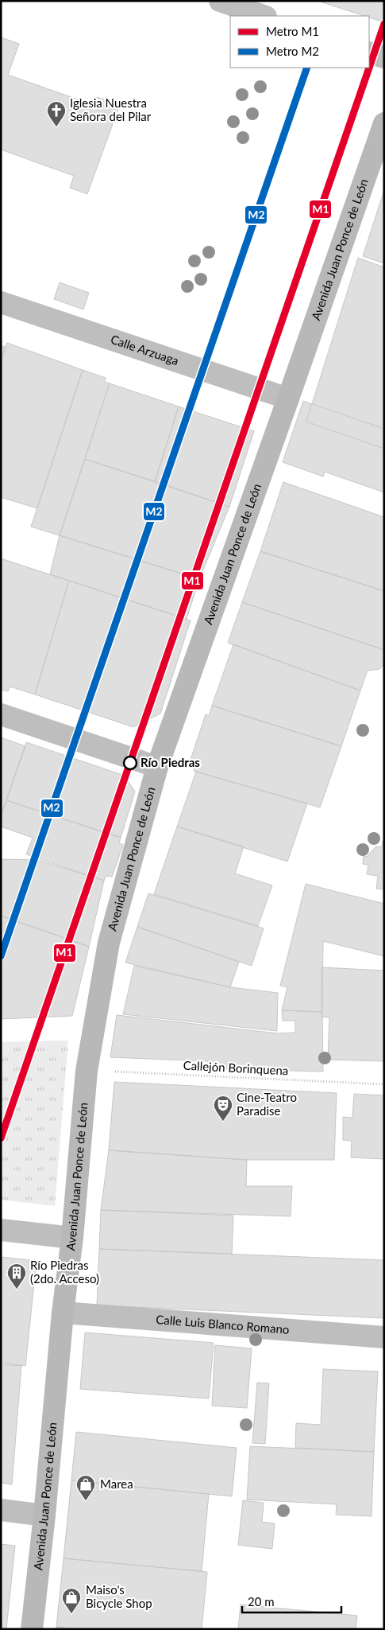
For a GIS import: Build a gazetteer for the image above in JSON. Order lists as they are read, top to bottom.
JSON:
{
  "streets": {
    "street": ["Avenida Juan Ponce de León", "Calle Arzuaga", "Calle Luis Blanco Romano"],
    "path": ["Callejón Borinquena"]
  },
  "crossings": [
    ["Avenida Juan Ponce de León", "Calle Arzuaga"],
    ["Avenida Juan Ponce de León", "Callejón Borinquena"],
    ["Avenida Juan Ponce de León", "Calle Luis Blanco Romano"]
  ],
  "places": {
    "church": ["Iglesia Nuestra Señora del Pilar"],
    "other": ["Río Piedras"],
    "theatre": ["Cine-Teatro Paradise"],
    "building": ["Río Piedras (2do. Acceso)"],
    "shop": ["Marea", "Maiso's Bicycle Shop"]
  },
  "lines": ["metro line M1", "metro line M2"],
  "legend": ["Metro M1", "Metro M2"],
  "scale_bar": "20 m"
}
